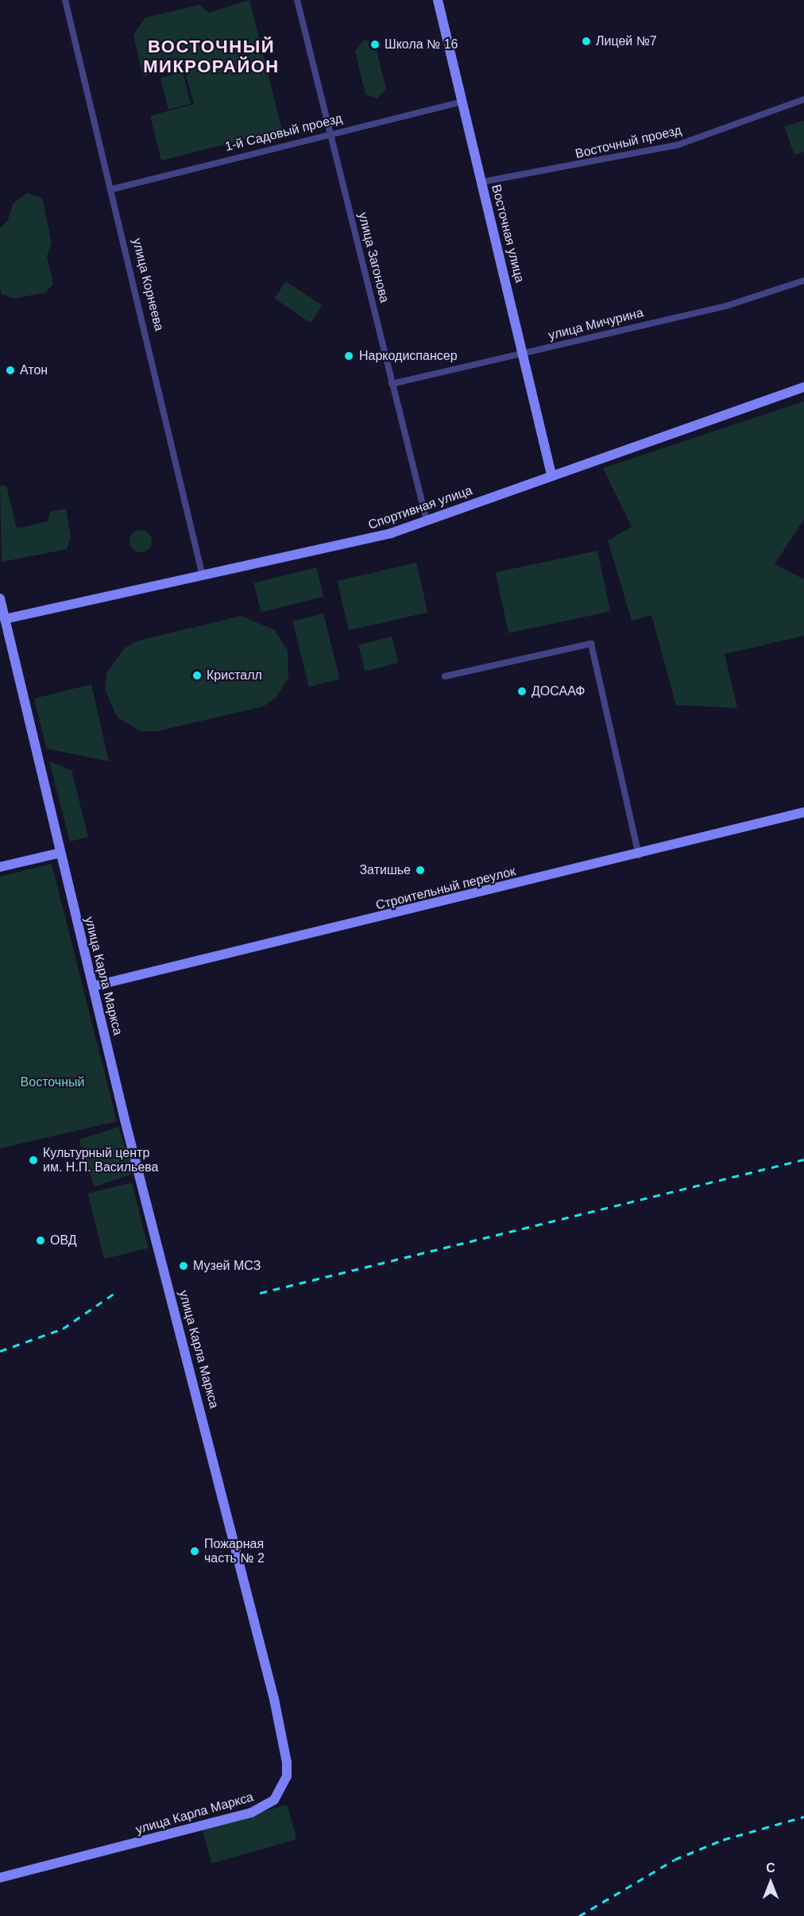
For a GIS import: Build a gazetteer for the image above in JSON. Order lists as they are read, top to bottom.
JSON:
{
  "streets": {
    "street": [
      "1-й Садовый проезд",
      "Восточный проезд",
      "Восточная улица",
      "улица Загонова",
      "улица Корнеева",
      "улица Мичурина",
      "Спортивная улица",
      "Строительный переулок",
      "улица Карла Маркса"
    ]
  },
  "crossings": [
    ["1-й Садовый проезд", "Восточная улица"],
    ["1-й Садовый проезд", "улица Загонова"],
    ["1-й Садовый проезд", "улица Корнеева"],
    ["Восточный проезд", "Восточная улица"],
    ["Восточная улица", "улица Мичурина"],
    ["Восточная улица", "Спортивная улица"],
    ["улица Загонова", "улица Мичурина"],
    ["улица Загонова", "Спортивная улица"],
    ["улица Корнеева", "Спортивная улица"],
    ["Спортивная улица", "улица Карла Маркса"],
    ["Строительный переулок", "улица Карла Маркса"]
  ],
  "districts": ["ВОСТОЧНЫЙ МИКРОРАЙОН"],
  "parks": ["Восточный"],
  "places": [
    "Лицей №7",
    "Школа № 16",
    "Наркодиспансер",
    "Атон",
    "Кристалл",
    "ДОСААФ",
    "Затишье",
    "Культурный центр им. Н.П. Васильева",
    "ОВД",
    "Музей МСЗ",
    "Пожарная часть № 2"
  ],
  "north": "top"
}
